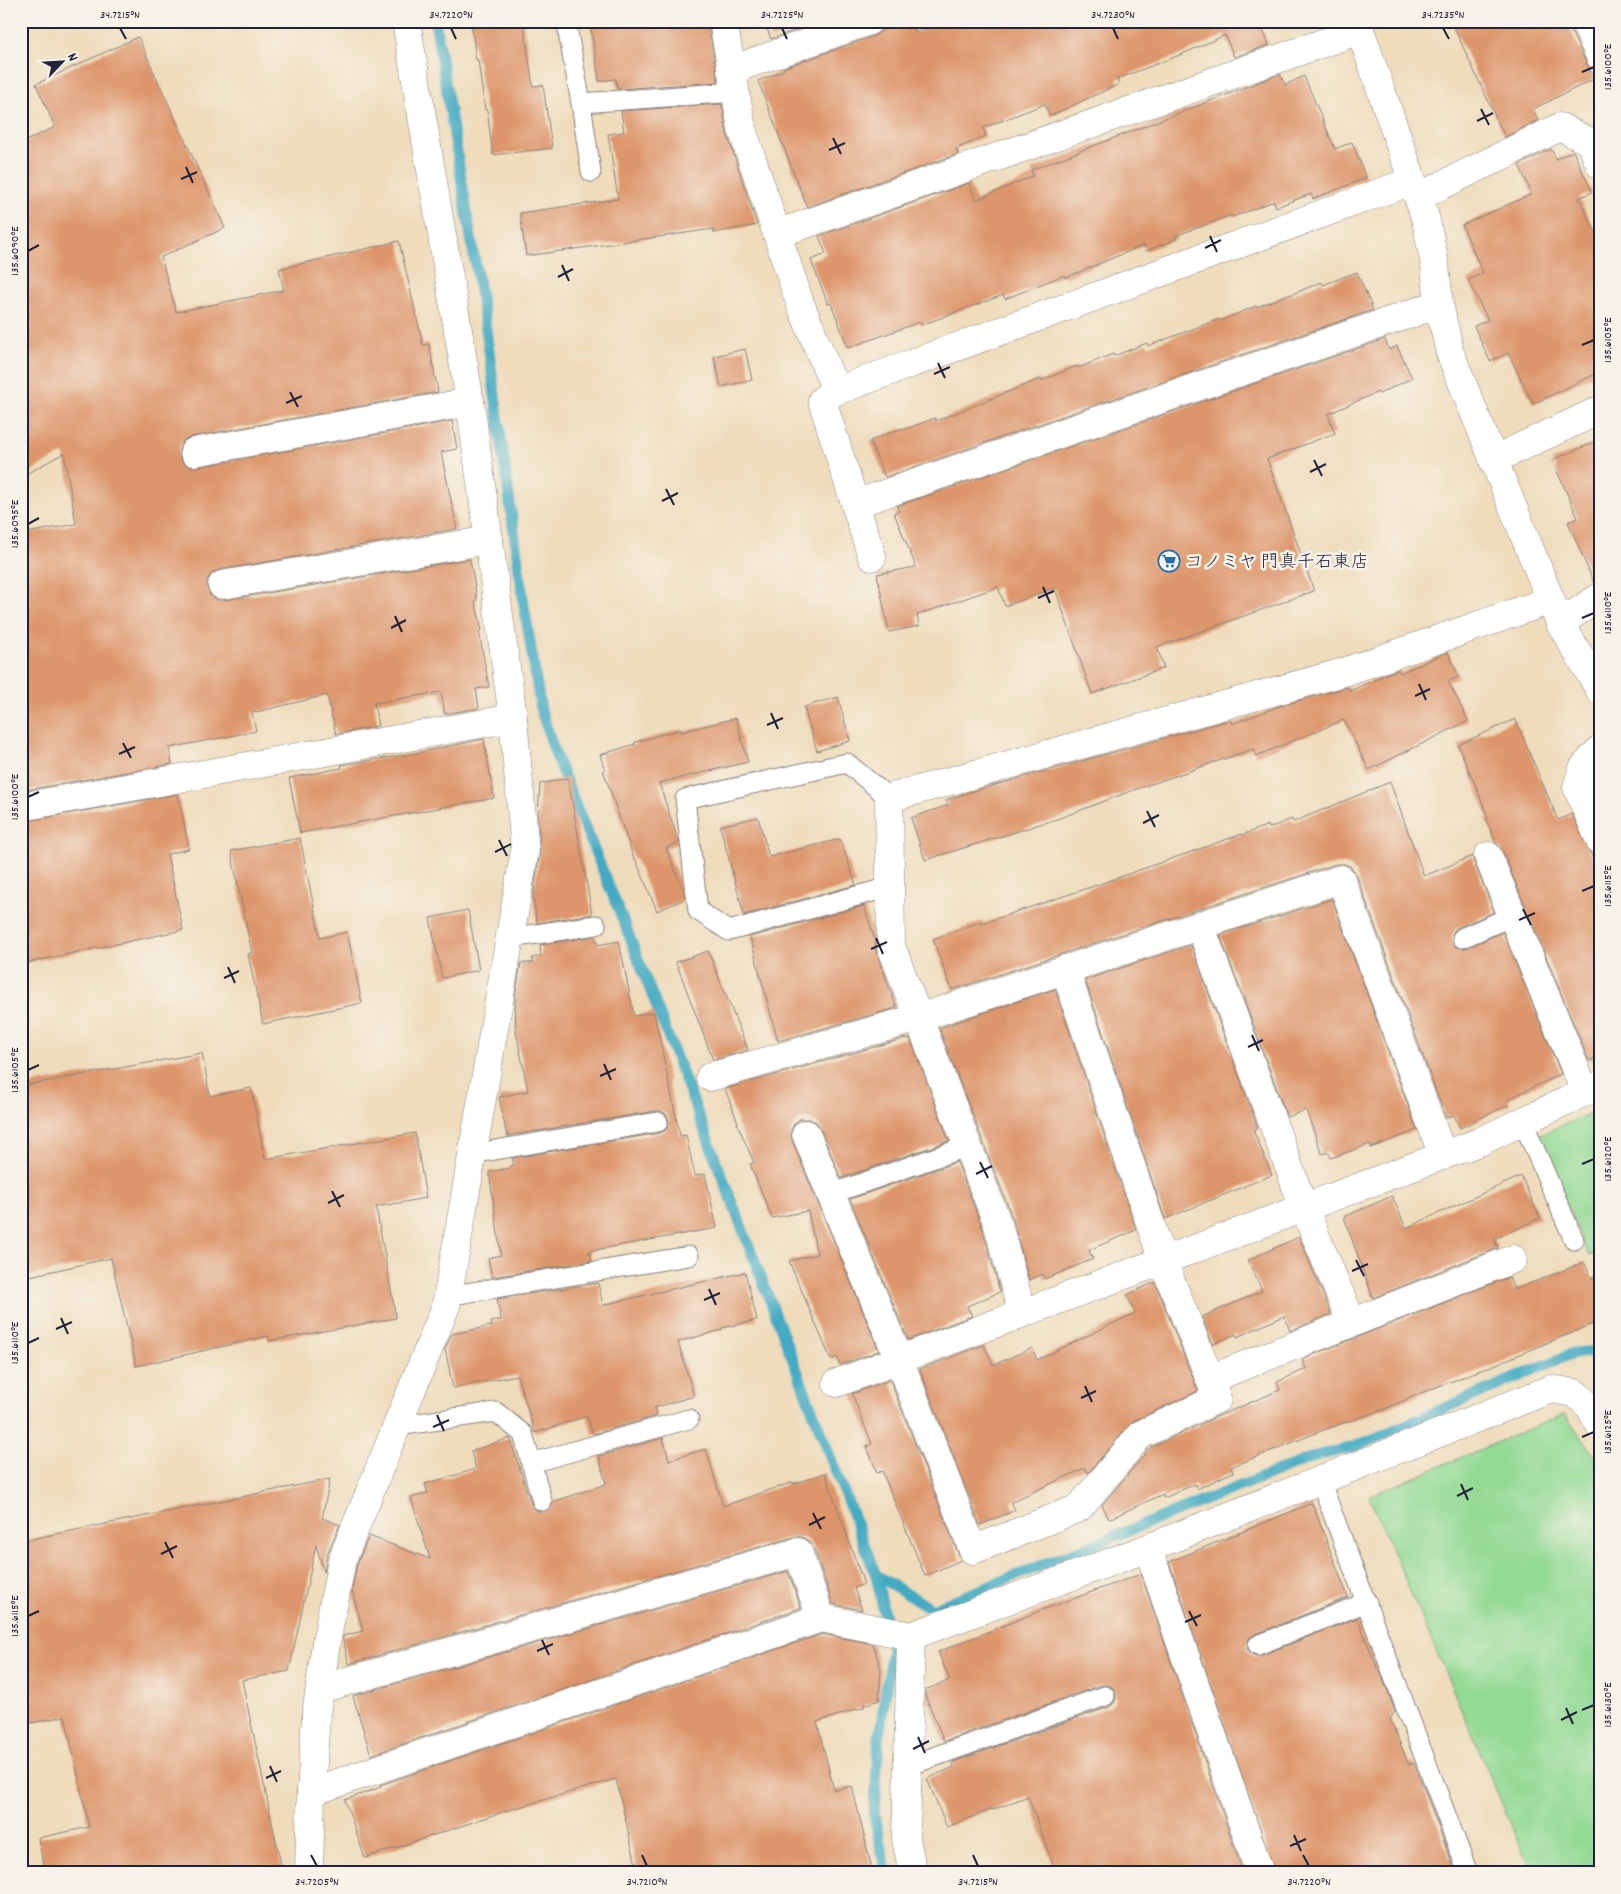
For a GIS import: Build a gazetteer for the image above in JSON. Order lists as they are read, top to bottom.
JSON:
{
  "places": {
    "supermarket": ["コノミヤ 門真千石東店"]
  },
  "north": "top right",
  "coordinates": [
    "34.7215°N",
    "34.7220°N",
    "34.7225°N",
    "34.7230°N",
    "34.7235°N",
    "135.6100°E",
    "135.6090°E",
    "135.6105°E",
    "135.6095°E",
    "135.6110°E",
    "135.6115°E",
    "135.6120°E",
    "135.6125°E",
    "135.6130°E",
    "34.7205°N",
    "34.7210°N"
  ]
}
